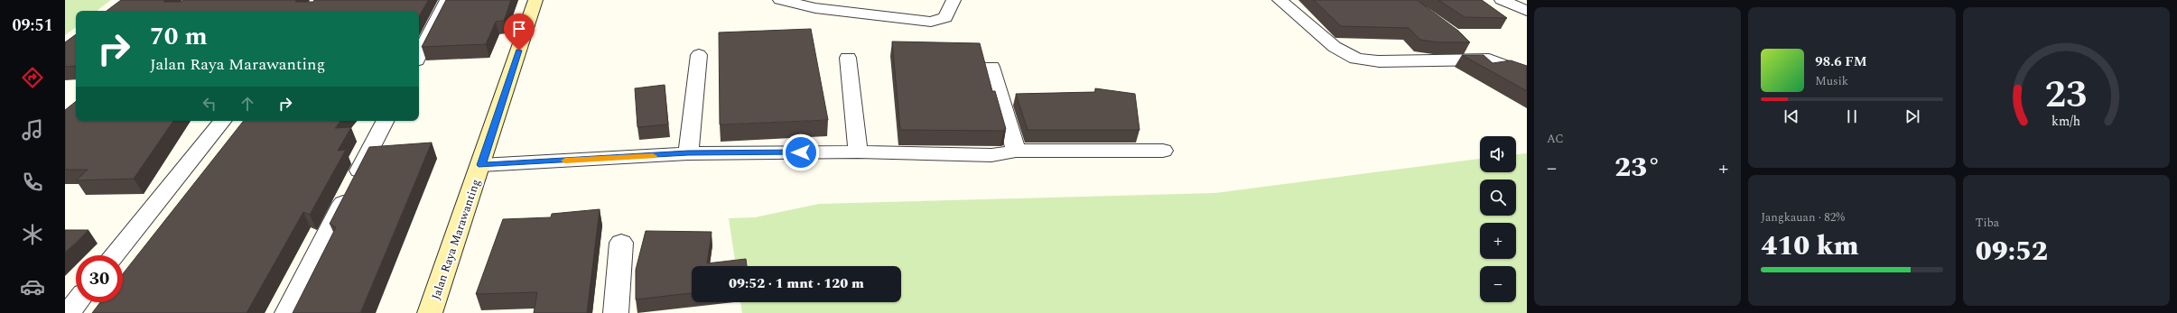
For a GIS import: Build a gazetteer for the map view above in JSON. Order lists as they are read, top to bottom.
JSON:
{
  "streets": {
    "street": ["Jalan Raya Marawanting"]
  },
  "page": {
    "tabs": "09:51",
    "tile": [
      "AC",
      ["Jangkauan · 82%", "410 km"],
      ["Tiba", "09:52"]
    ],
    "turn": ["70 m", "Jalan Raya Marawanting"],
    "song": ["98.6 FM", "Musik"],
    "map_buttons": ["+", "−"],
    "heat": ["−", "23°", "+"],
    "limit": "30",
    "trip": "09:52 · 1 mnt · 120 m",
    "gauge": ["23", "km/h"]
  }
}
